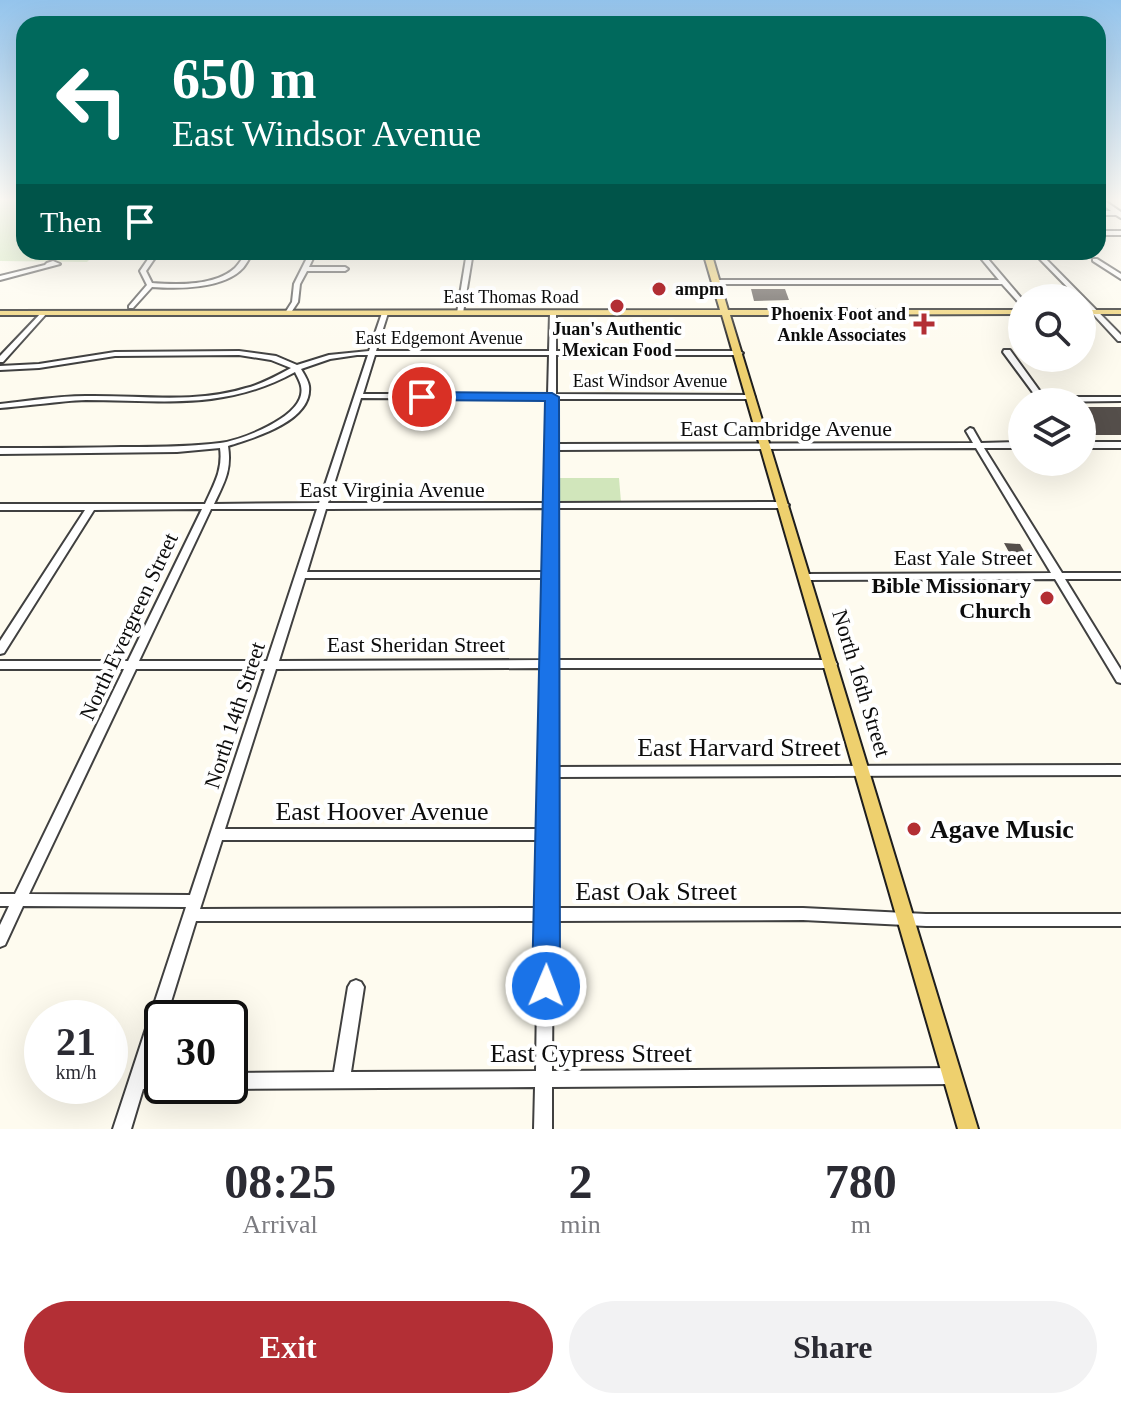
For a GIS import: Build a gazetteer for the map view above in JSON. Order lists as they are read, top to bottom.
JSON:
{
  "streets": {
    "main road": ["East Thomas Road", "North 16th Street"],
    "street": [
      "East Edgemont Avenue",
      "East Windsor Avenue",
      "East Cambridge Avenue",
      "East Virginia Avenue",
      "East Yale Street",
      "North Evergreen Street",
      "East Sheridan Street",
      "North 14th Street",
      "East Harvard Street",
      "East Hoover Avenue",
      "East Oak Street",
      "East Cypress Street"
    ]
  },
  "crossings": [
    ["East Thomas Road", "North 16th Street"],
    ["East Thomas Road", "North 14th Street"],
    ["East Edgemont Avenue", "North 16th Street"],
    ["East Edgemont Avenue", "North 14th Street"],
    ["East Windsor Avenue", "North 16th Street"],
    ["East Windsor Avenue", "North 14th Street"],
    ["East Cambridge Avenue", "North 16th Street"],
    ["East Virginia Avenue", "North Evergreen Street"],
    ["East Virginia Avenue", "North 16th Street"],
    ["East Virginia Avenue", "North 14th Street"],
    ["East Yale Street", "North 16th Street"],
    ["North Evergreen Street", "East Sheridan Street"],
    ["North Evergreen Street", "East Oak Street"],
    ["East Sheridan Street", "North 16th Street"],
    ["East Sheridan Street", "North 14th Street"],
    ["North 16th Street", "East Harvard Street"],
    ["North 16th Street", "East Oak Street"],
    ["North 16th Street", "East Cypress Street"],
    ["North 14th Street", "East Hoover Avenue"],
    ["North 14th Street", "East Oak Street"]
  ],
  "places": {
    "other": [
      "ampm",
      "Juan's Authentic Mexican Food",
      "Bible Missionary Church",
      "Agave Music"
    ],
    "health": ["Phoenix Foot and Ankle Associates"]
  },
  "page": {
    "turn": ["650 m", "East Windsor Avenue"],
    "then": "Then",
    "speed": "21 km/h",
    "limit": "30",
    "eta": [
      "08:25",
      "Arrival",
      "2",
      "min",
      "780",
      "m"
    ],
    "buttons": ["Exit", "Share"]
  }
}
